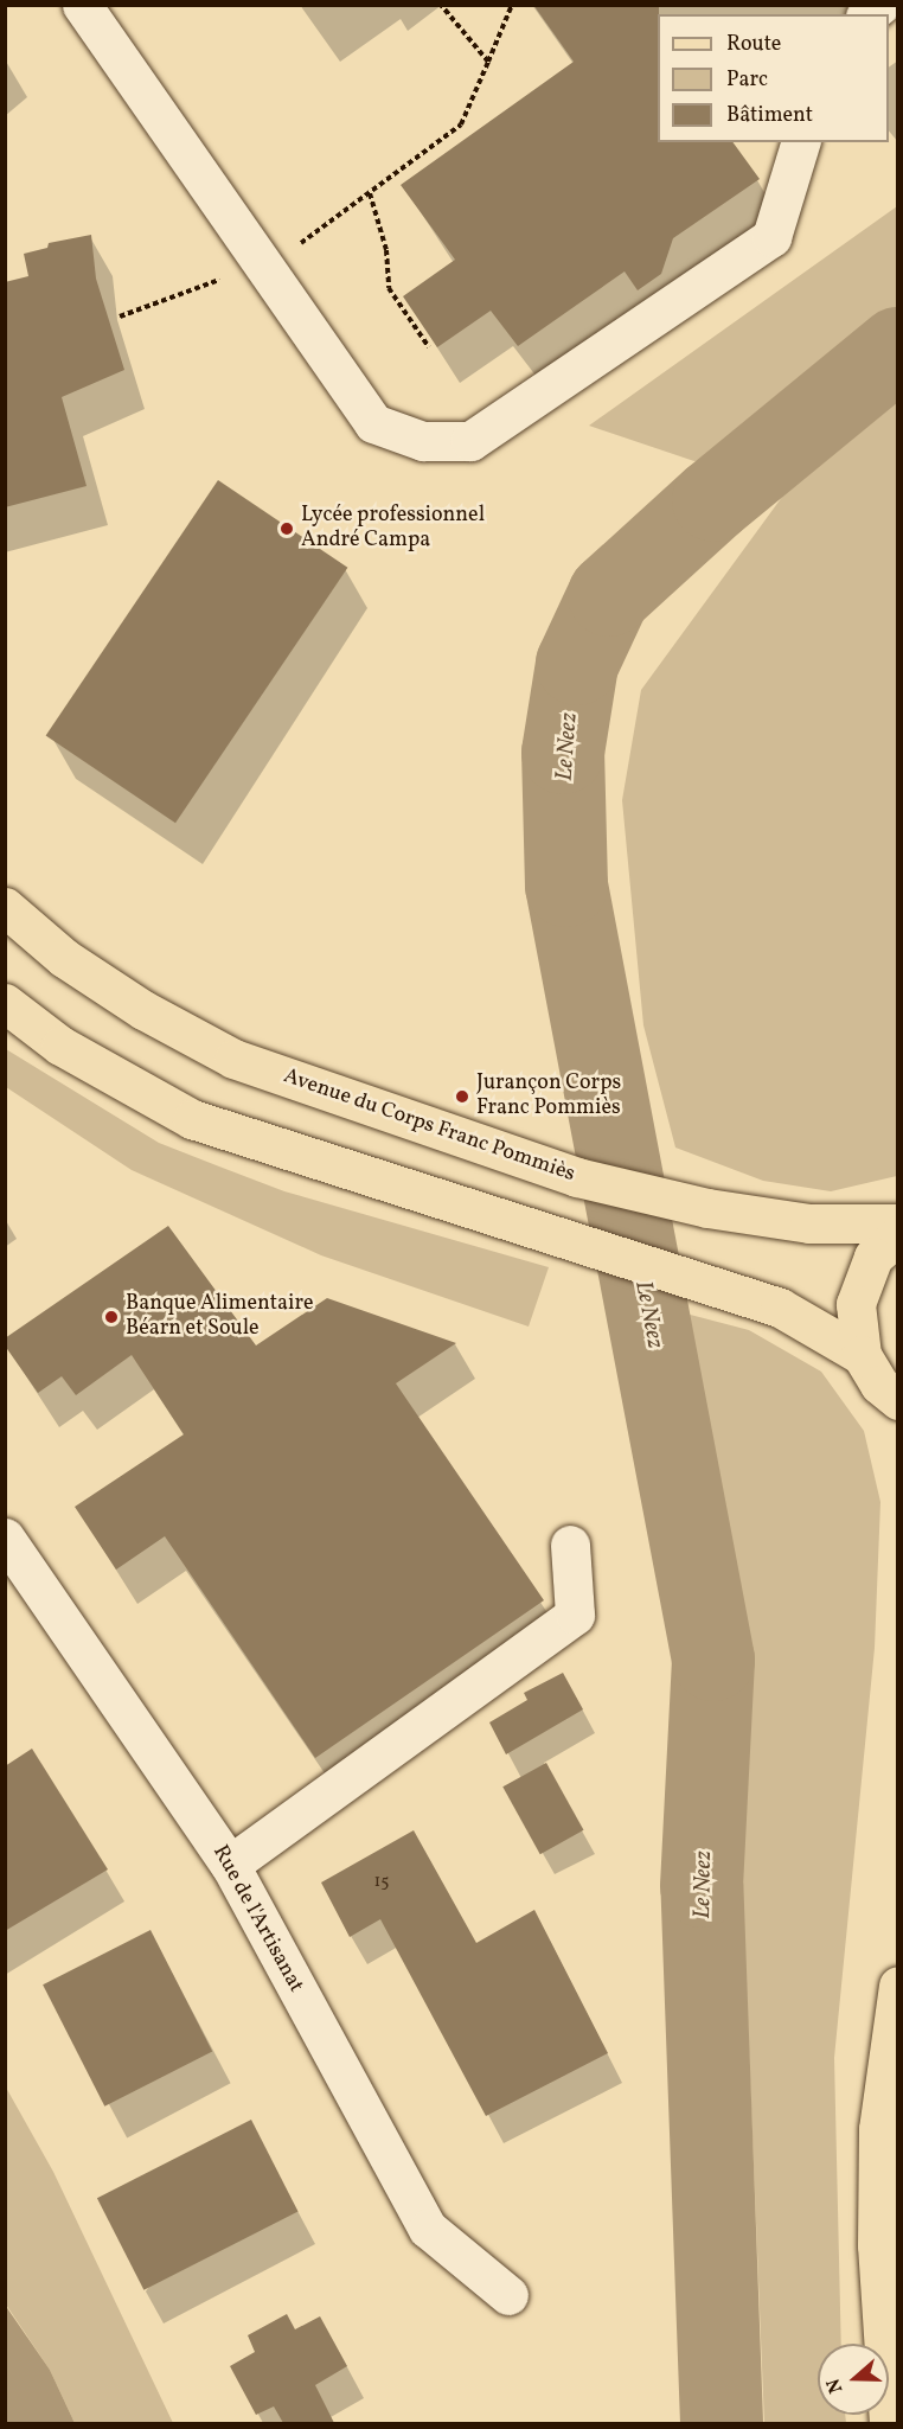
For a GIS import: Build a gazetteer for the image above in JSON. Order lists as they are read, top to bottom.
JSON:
{
  "streets": {
    "main road": ["Avenue du Corps Franc Pommiès"],
    "street": ["Rue de l'Artisanat"]
  },
  "water": ["Le Neez"],
  "places": ["Lycée professionnel André Campa", "Jurançon Corps Franc Pommiès", "Banque Alimentaire Béarn et Soule"],
  "house_numbers": ["15"],
  "legend": ["Route", "Parc", "Bâtiment"],
  "north": "left"
}
